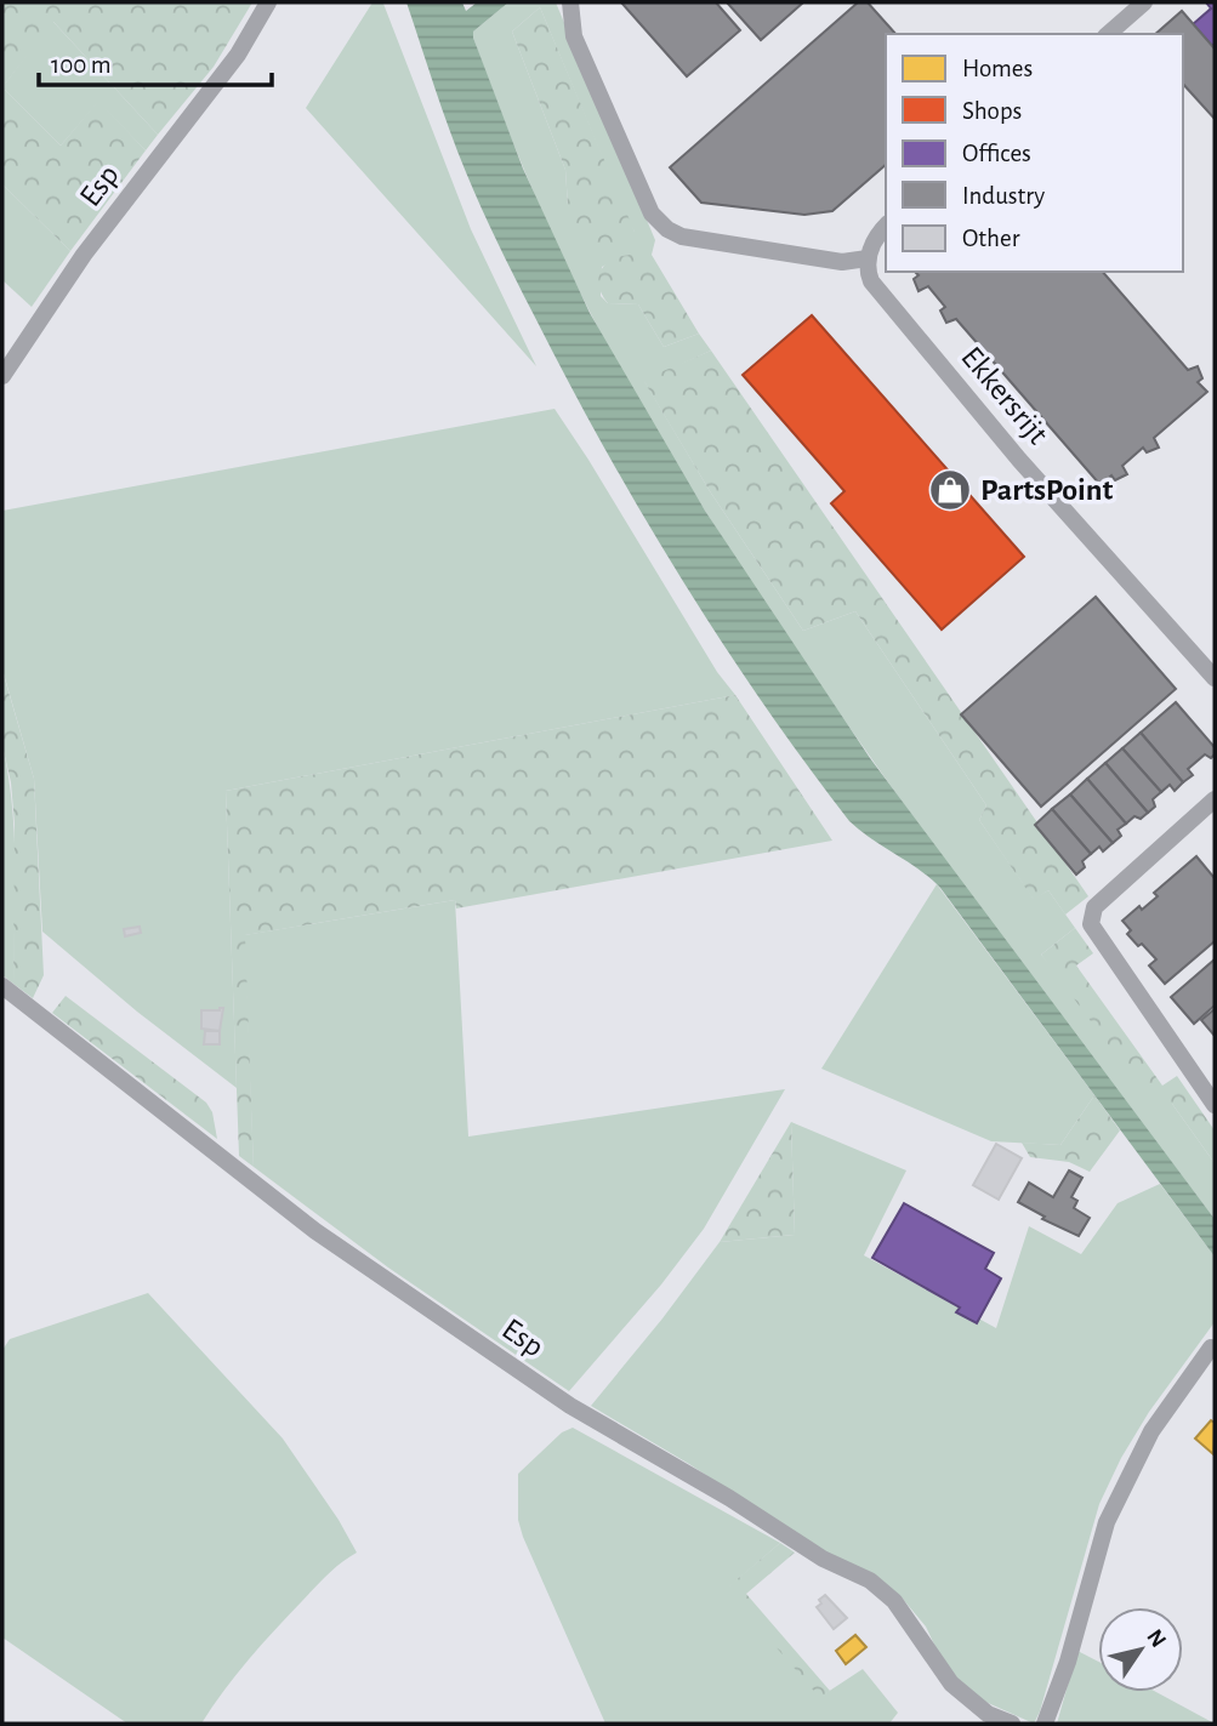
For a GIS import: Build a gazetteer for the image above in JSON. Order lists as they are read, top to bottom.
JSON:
{
  "streets": {
    "street": ["Esp", "Ekkersrijt"]
  },
  "places": {
    "shop": ["PartsPoint"]
  },
  "legend": [
    "Homes",
    "Shops",
    "Offices",
    "Industry",
    "Other"
  ],
  "scale_bar": "100 m",
  "north": "top right"
}
